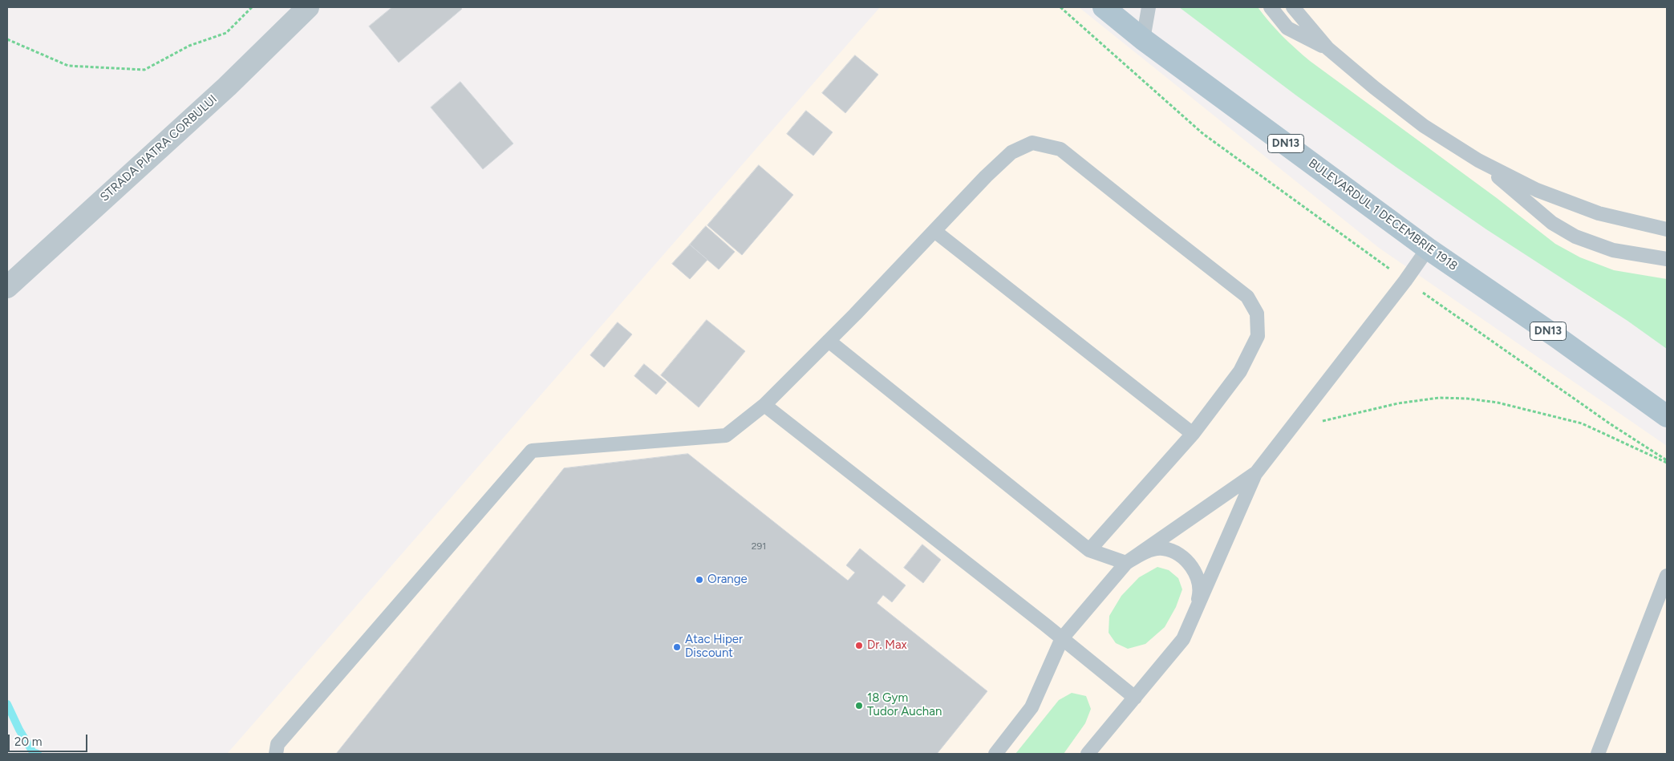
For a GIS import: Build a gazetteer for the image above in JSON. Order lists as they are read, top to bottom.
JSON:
{
  "streets": {
    "main road": ["DN13", "BULEVARDUL 1 DECEMBRIE 1918"],
    "street": ["STRADA PIATRA CORBULUI"]
  },
  "places": [
    "Orange",
    "Dr. Max",
    "Atac Hiper Discount",
    "18 Gym Tudor Auchan"
  ],
  "house_numbers": ["291"],
  "scale_bar": "20 m"
}
